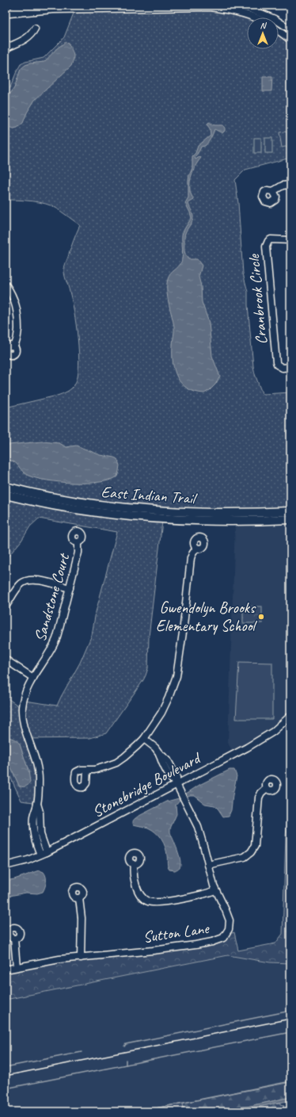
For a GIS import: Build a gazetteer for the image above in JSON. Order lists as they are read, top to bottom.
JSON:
{
  "streets": {
    "main road": ["East Indian Trail"],
    "street": [
      "Cranbrook Circle",
      "Sandstone Court",
      "Stonebridge Boulevard",
      "Sutton Lane"
    ]
  },
  "crossings": [
    ["Sandstone Court", "Stonebridge Boulevard"],
    ["Stonebridge Boulevard", "Sutton Lane"]
  ],
  "places": ["Gwendolyn Brooks Elementary School"],
  "north": "top"
}
